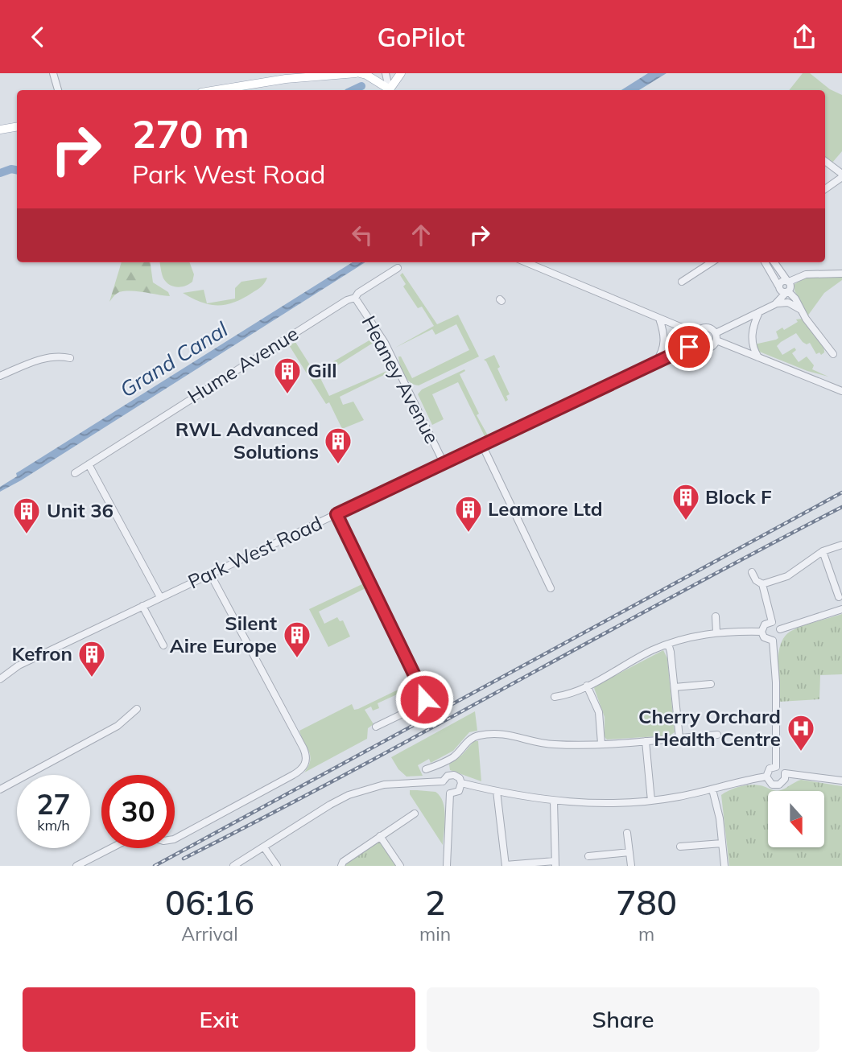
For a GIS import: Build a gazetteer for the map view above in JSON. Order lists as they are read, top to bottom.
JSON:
{
  "streets": {
    "street": ["Hume Avenue", "Heaney Avenue", "Park West Road"]
  },
  "crossings": [
    ["Hume Avenue", "Heaney Avenue"],
    ["Heaney Avenue", "Park West Road"]
  ],
  "water": ["Grand Canal"],
  "places": {
    "building": [
      "Gill",
      "RWL Advanced Solutions",
      "Block F",
      "Leamore Ltd",
      "Unit 36",
      "Silent Aire Europe",
      "Kefron"
    ],
    "hospital": ["Cherry Orchard Health Centre"]
  },
  "north": "bottom",
  "page": {
    "header": "GoPilot",
    "turn": ["270 m", "Park West Road"],
    "speed": "27 km/h",
    "limit": "30",
    "eta": [
      "06:16",
      "Arrival",
      "2",
      "min",
      "780",
      "m"
    ],
    "buttons": ["Exit", "Share"]
  }
}
